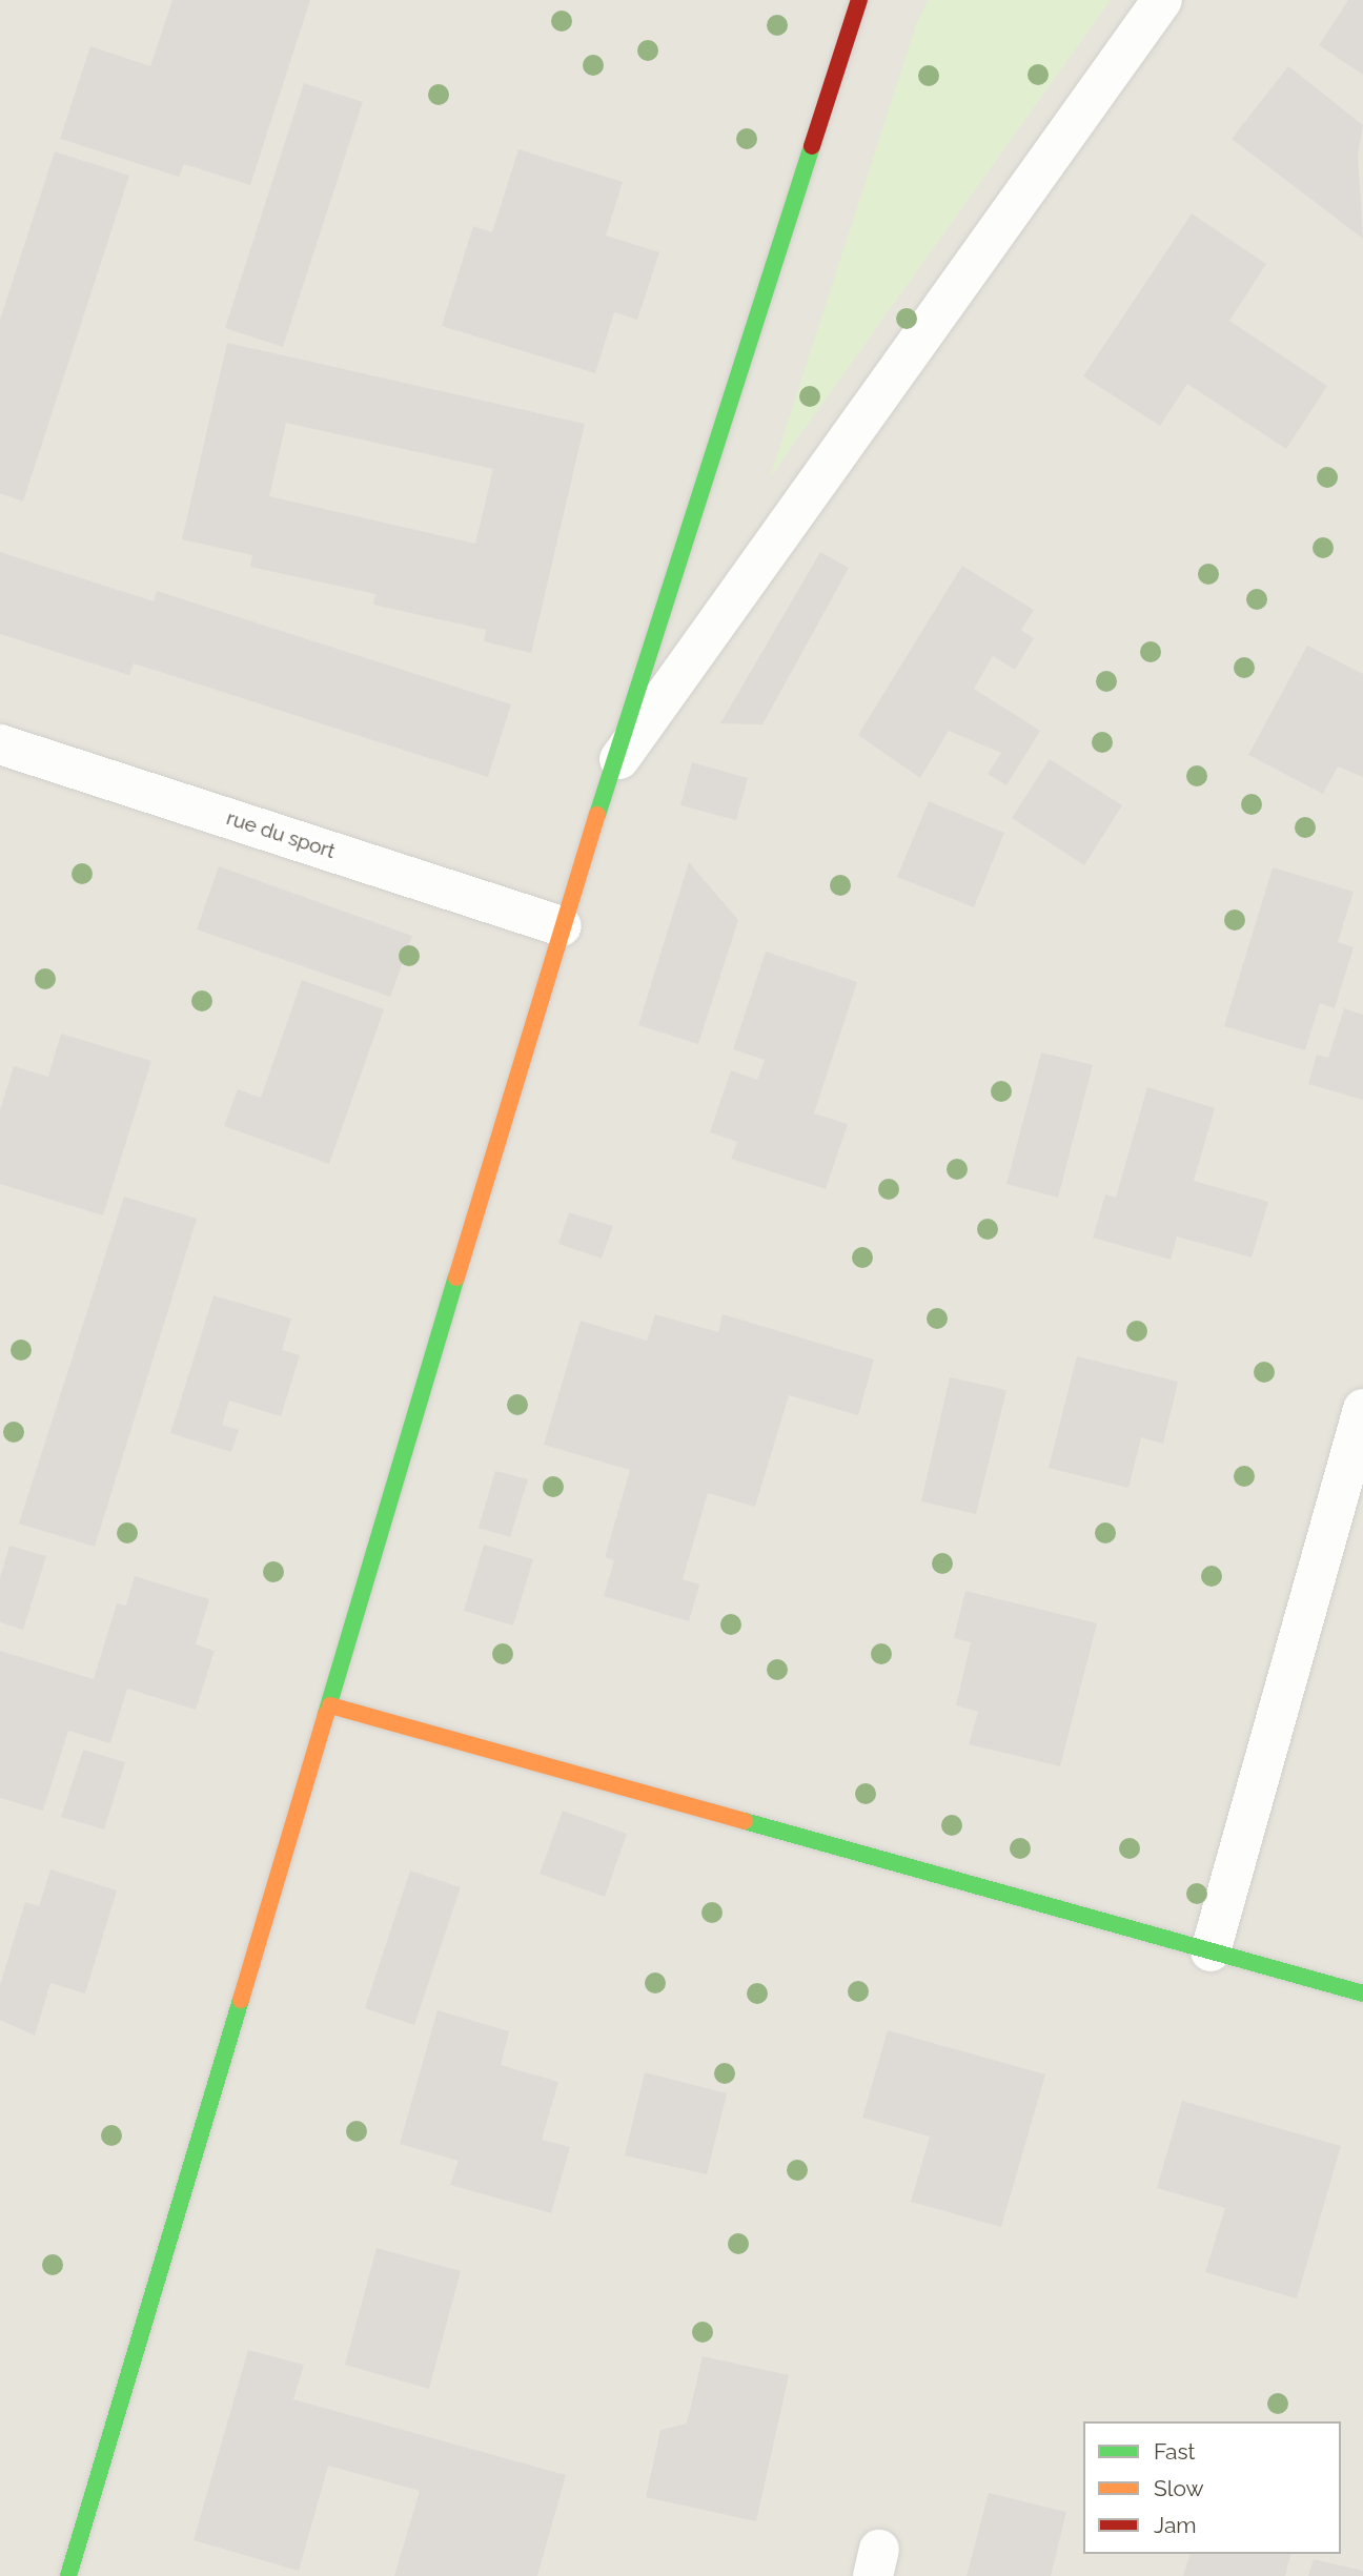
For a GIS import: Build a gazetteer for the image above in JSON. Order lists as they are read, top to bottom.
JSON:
{
  "streets": {
    "street": ["rue du sport"]
  },
  "legend": ["Fast", "Slow", "Jam"]
}
